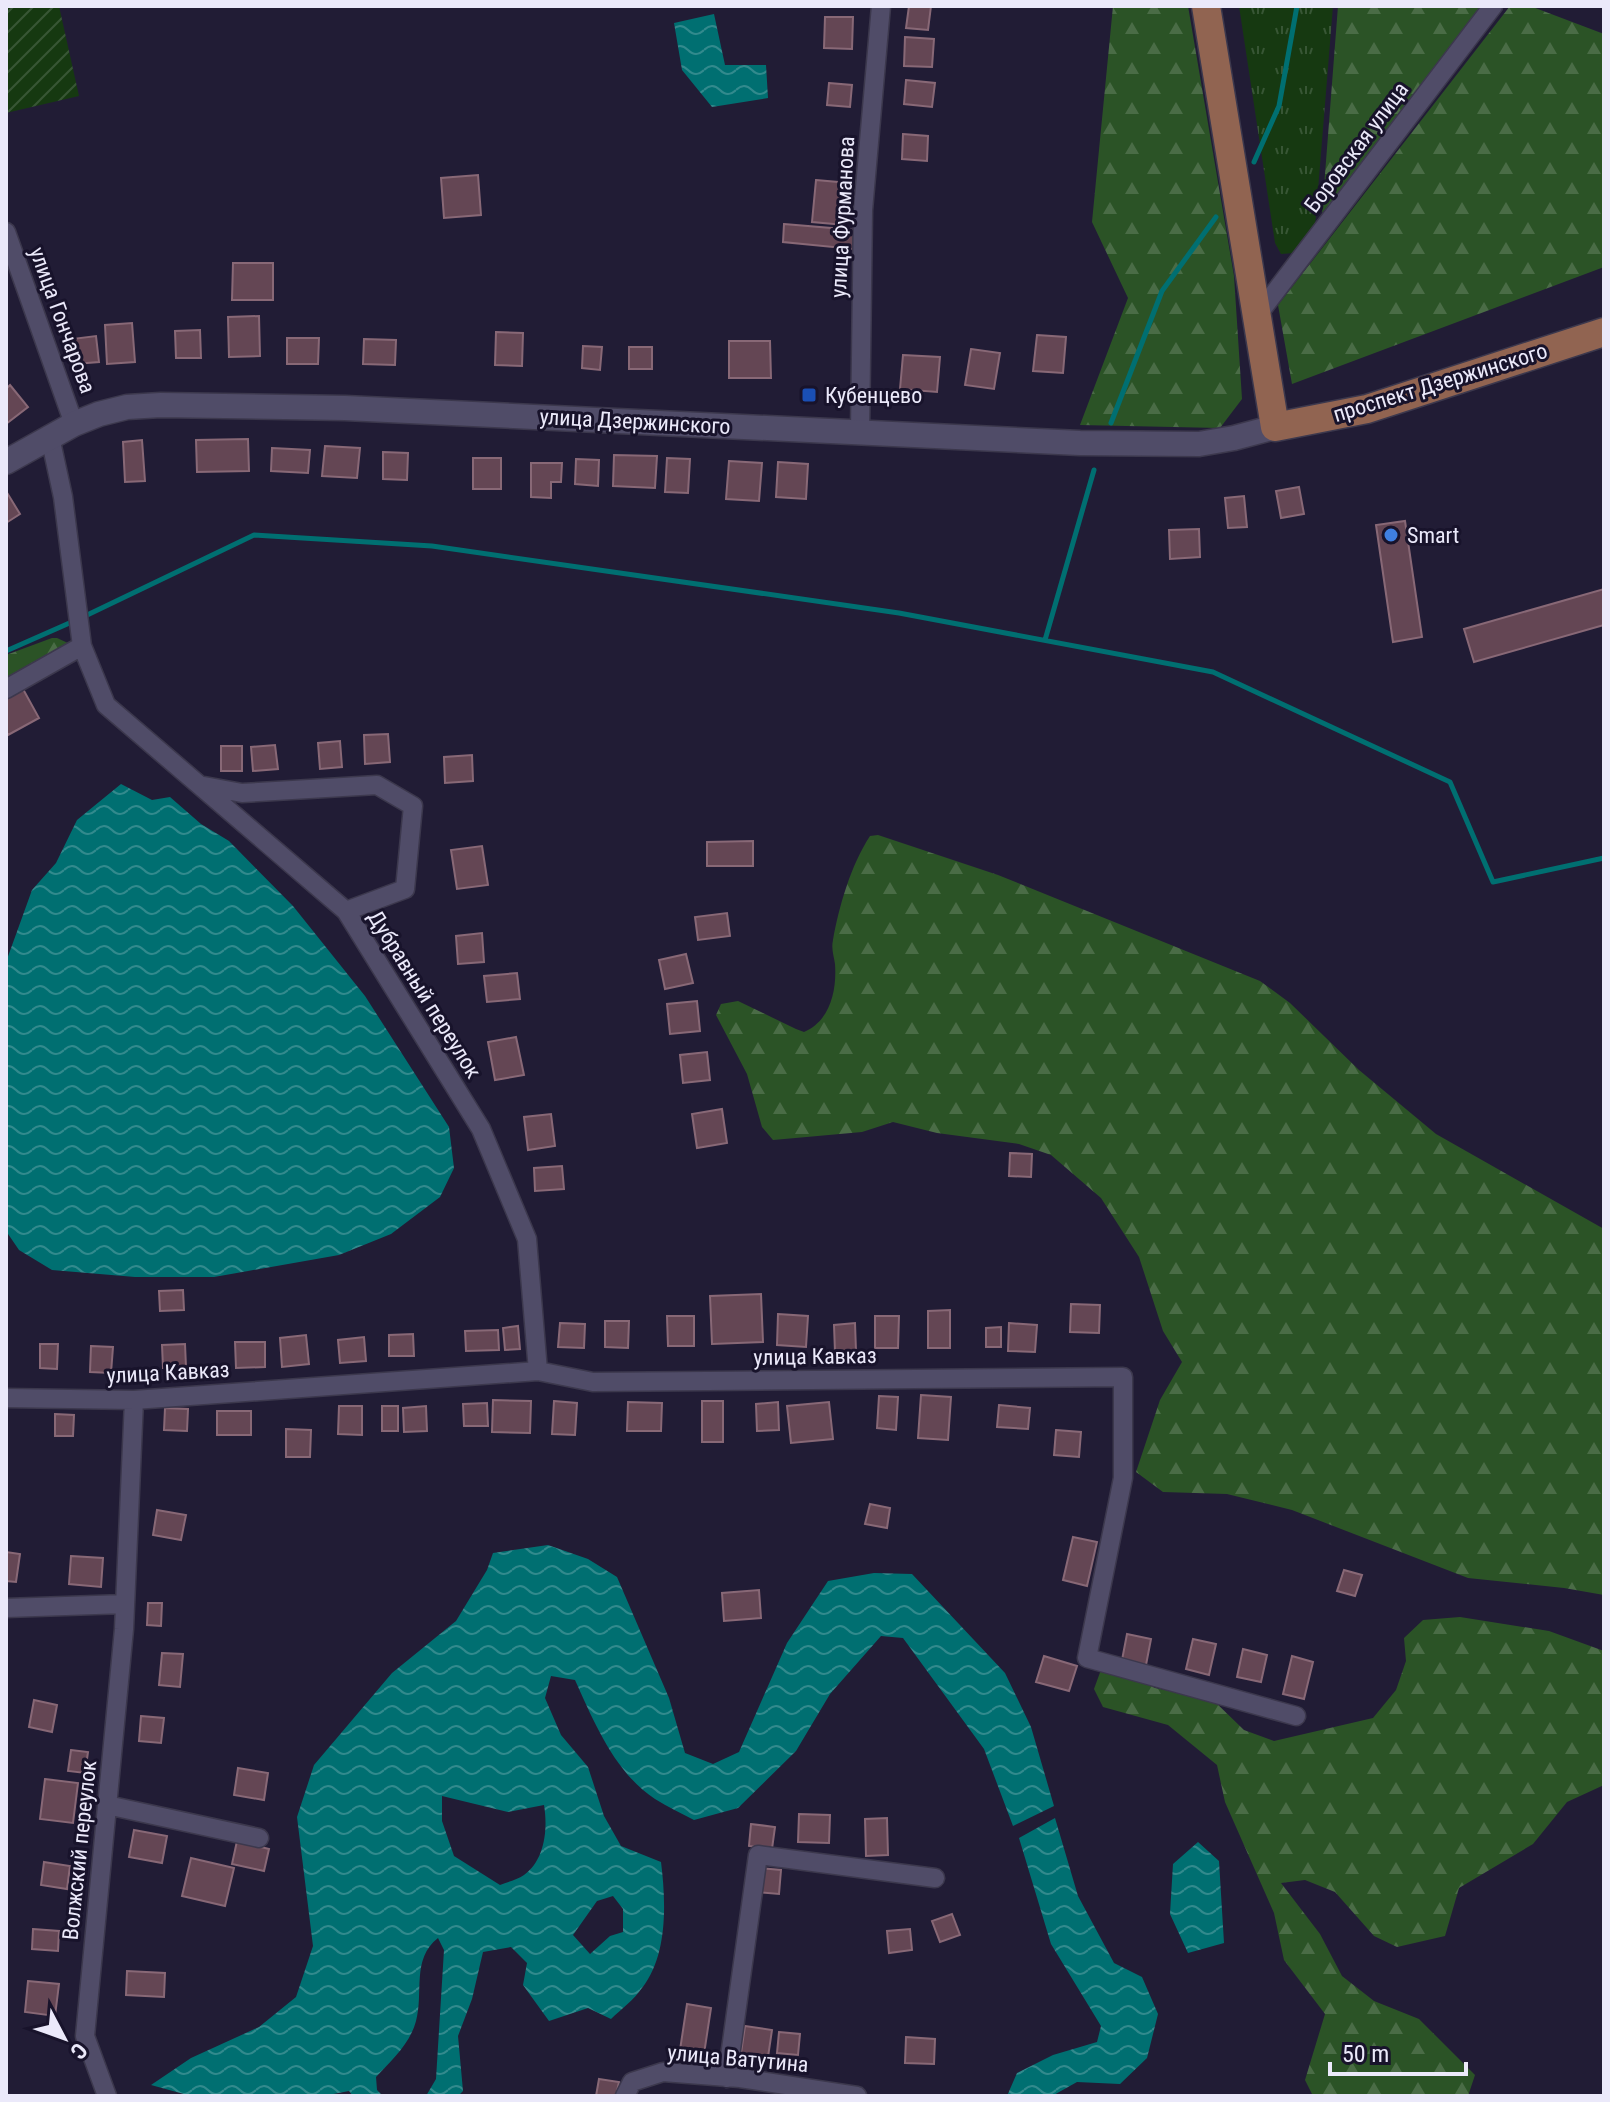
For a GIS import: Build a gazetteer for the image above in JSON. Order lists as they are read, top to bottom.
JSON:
{
  "streets": {
    "main road": ["проспект Дзержинского", "улица Дзержинского"],
    "street": [
      "Боровская улица",
      "улица Фурманова",
      "улица Гончарова",
      "Дубравный переулок",
      "улица Кавказ",
      "Волжский переулок",
      "улица Ватутина"
    ]
  },
  "crossings": [
    ["улица Фурманова", "улица Дзержинского"],
    ["улица Гончарова", "улица Дзержинского"],
    ["проспект Дзержинского", "улица Дзержинского"],
    ["улица Дзержинского", "Дубравный переулок"],
    ["Дубравный переулок", "улица Кавказ"],
    ["улица Кавказ", "Волжский переулок"]
  ],
  "places": {
    "transit": ["Кубенцево"],
    "other": ["Smart"]
  },
  "scale_bar": "50 m",
  "north": "bottom right"
}
